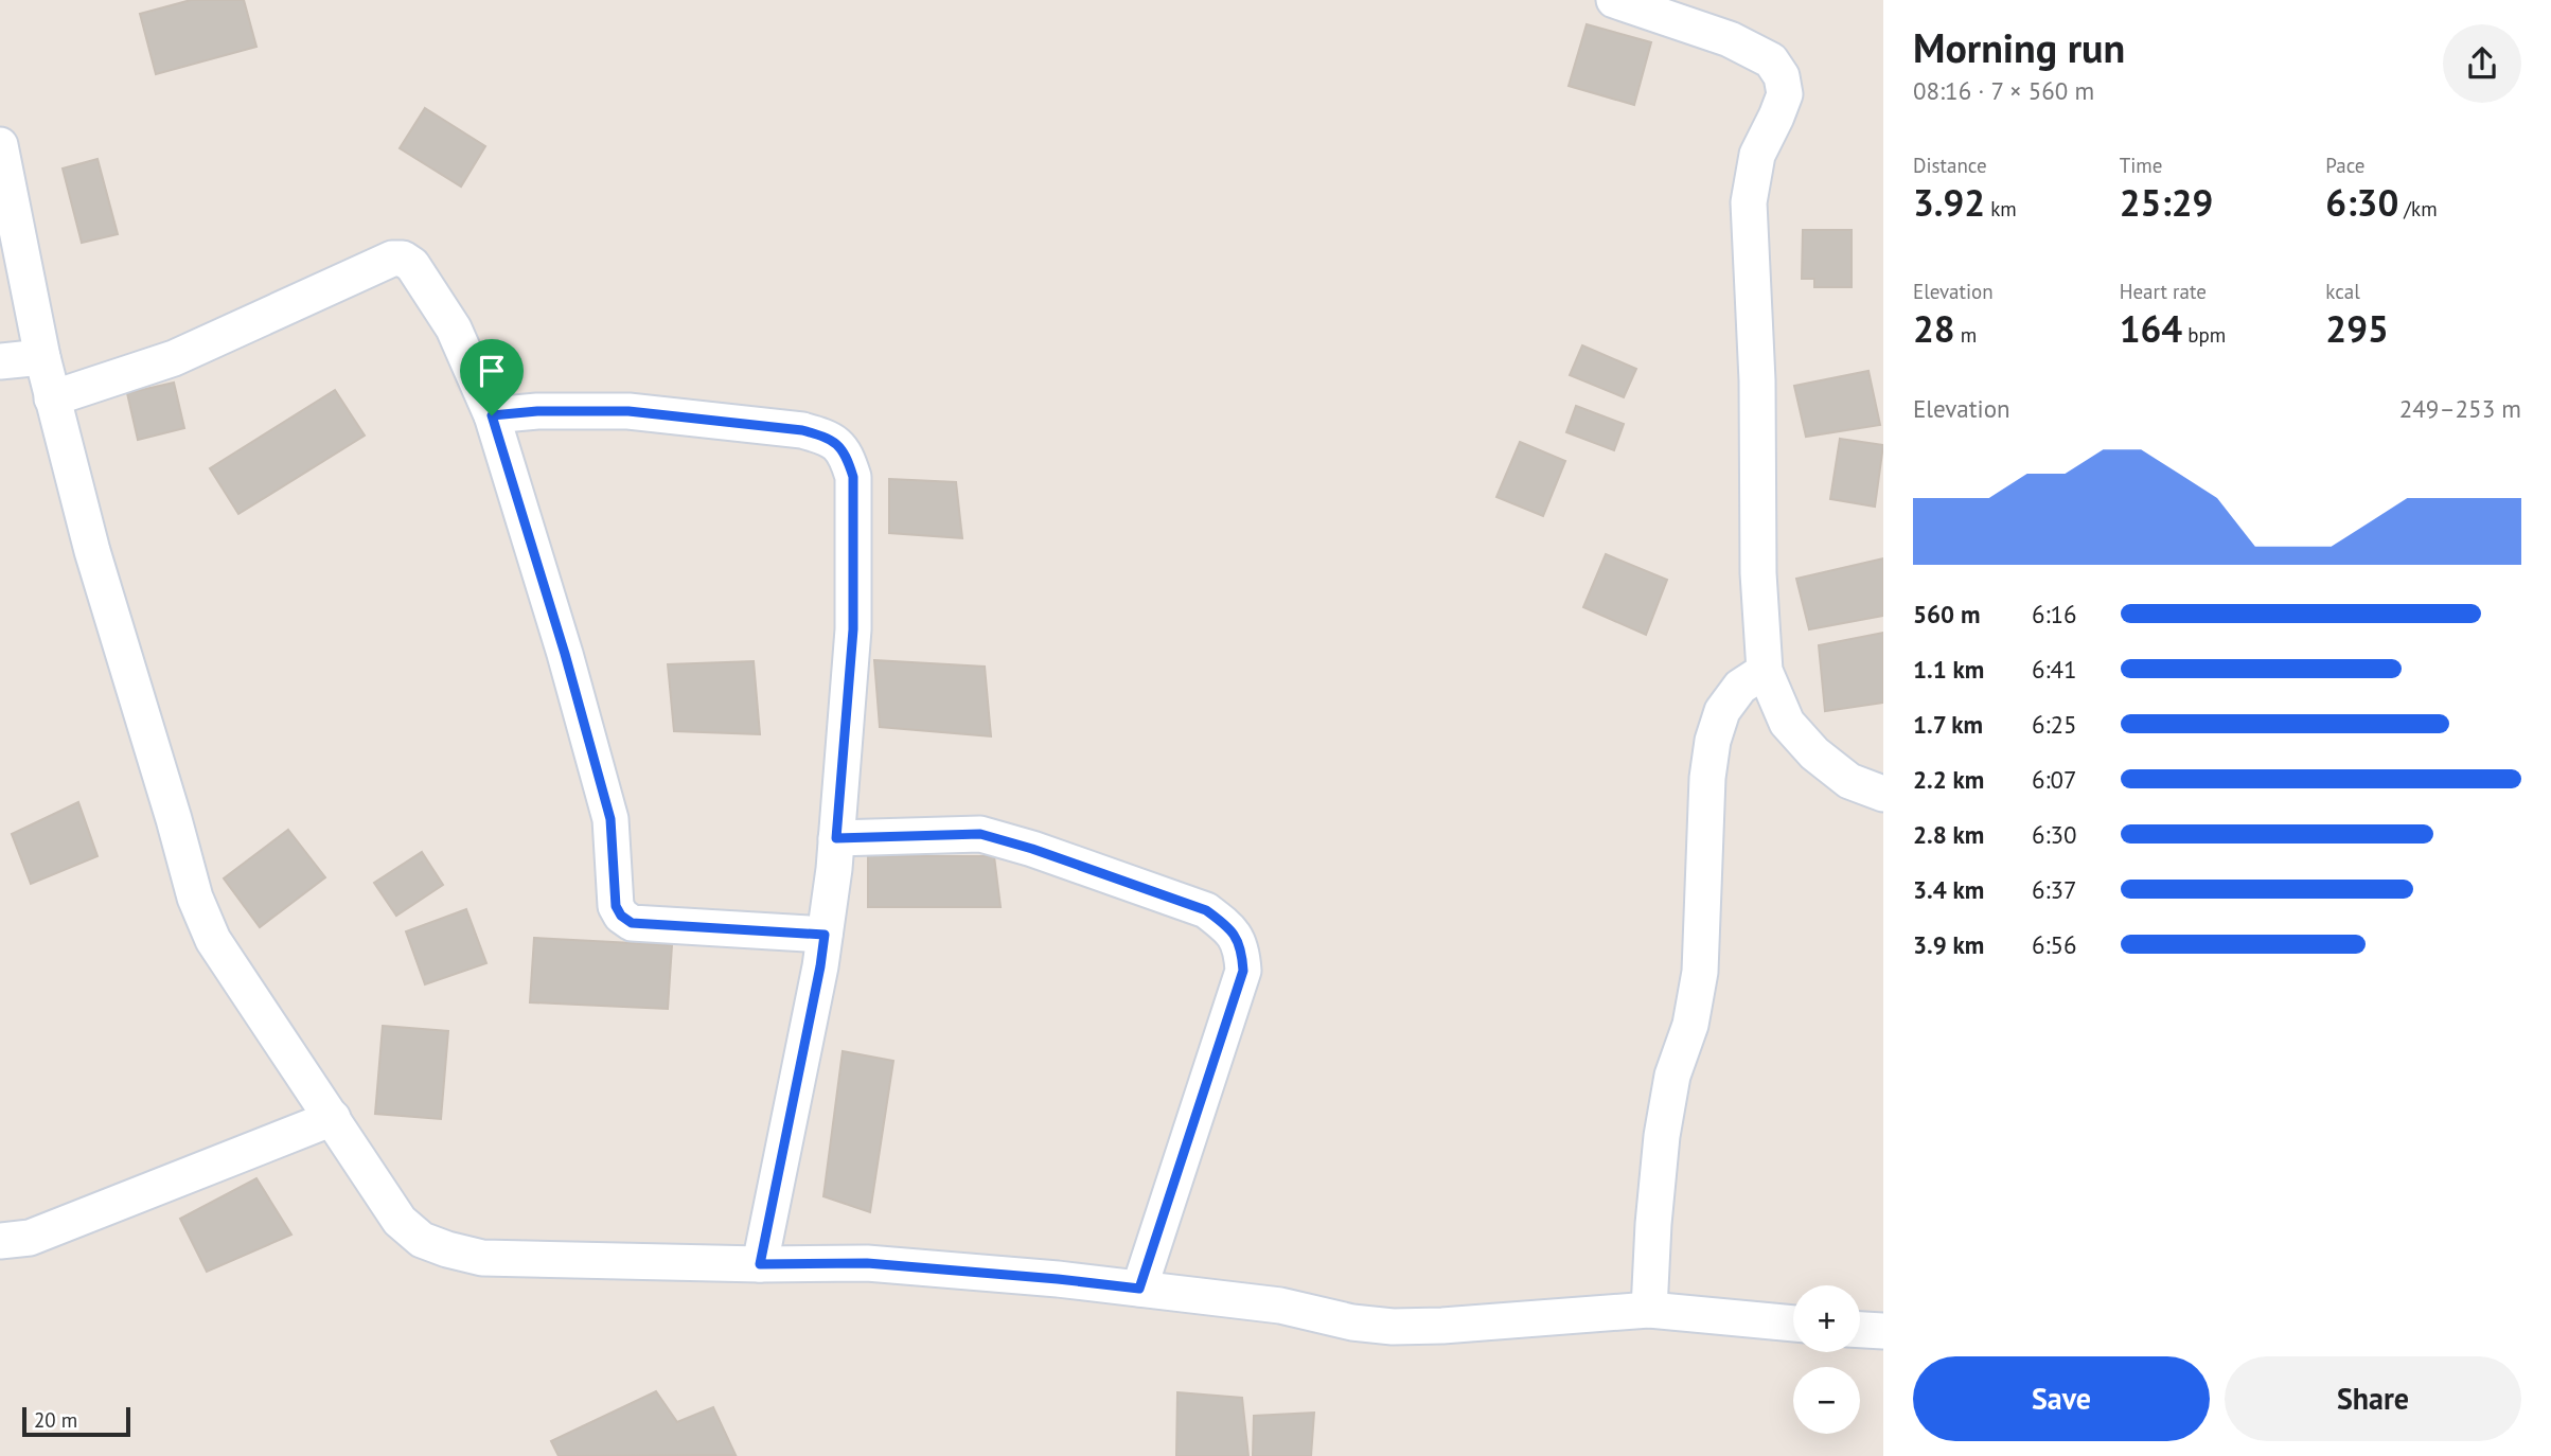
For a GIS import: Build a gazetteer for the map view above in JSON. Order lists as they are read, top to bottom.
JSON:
{
  "scale_bar": "20 m",
  "page": {
    "heading": ["Morning run", "08:16 · 7 × 560 m"],
    "stats": [
      ["Distance", "3.92 km"],
      ["Time", "25:29"],
      ["Pace", "6:30 /km"],
      ["Elevation", "28 m"],
      ["Heart rate", "164 bpm"],
      ["kcal", "295"]
    ],
    "chart": ["Elevation", "249–253 m"],
    "list": [
      {
        "name": "560 m",
        "note": "6:16"
      },
      {
        "name": "1.1 km",
        "note": "6:41"
      },
      {
        "name": "1.7 km",
        "note": "6:25"
      },
      {
        "name": "2.2 km",
        "note": "6:07"
      },
      {
        "name": "2.8 km",
        "note": "6:30"
      },
      {
        "name": "3.4 km",
        "note": "6:37"
      },
      {
        "name": "3.9 km",
        "note": "6:56"
      }
    ],
    "map_buttons": ["+", "−"],
    "buttons": ["Save", "Share"],
    "scale": "20 m"
  }
}
